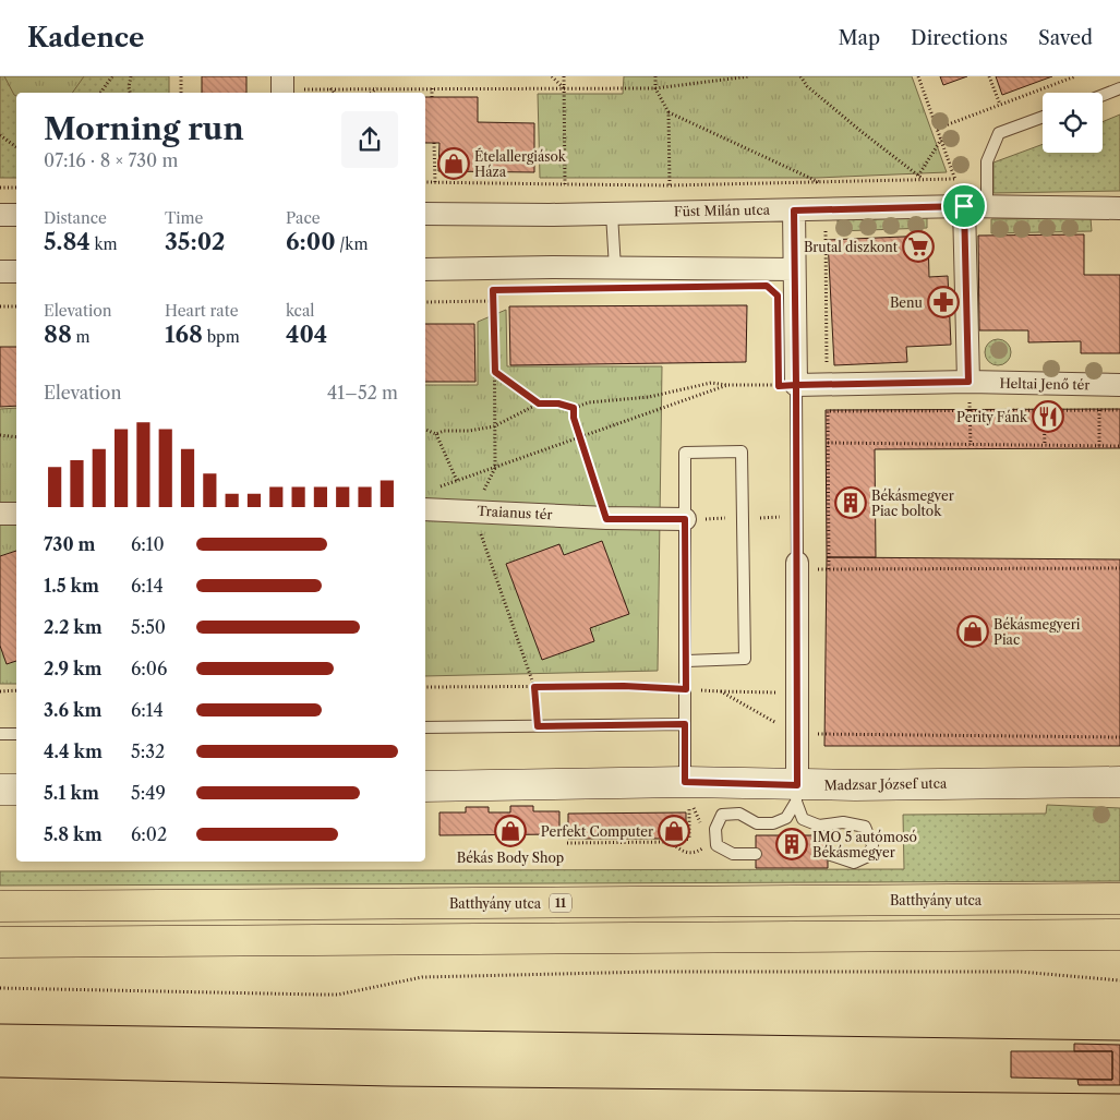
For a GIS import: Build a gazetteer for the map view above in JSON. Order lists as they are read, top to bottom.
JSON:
{
  "streets": {
    "main road": ["Batthyány utca", "11"],
    "street": [
      "Füst Milán utca",
      "Heltai Jenő tér",
      "Traianus tér",
      "Madzsar József utca"
    ]
  },
  "places": {
    "shop": [
      "Ételallergiások Háza",
      "Békásmegyeri Piac",
      "Békás Body Shop",
      "Perfekt Computer"
    ],
    "supermarket": ["Brutal diszkont"],
    "pharmacy": ["Benu"],
    "restaurant": ["Perity Fánk"],
    "building": ["Békásmegyer Piac boltok", "IMO 5 autómosó Békásmegyer"]
  },
  "page": {
    "header": "Kadence",
    "nav": ["Map", "Directions", "Saved"],
    "heading": ["Morning run", "07:16 · 8 × 730 m"],
    "stats": [
      ["Distance", "5.84 km"],
      ["Time", "35:02"],
      ["Pace", "6:00 /km"],
      ["Elevation", "88 m"],
      ["Heart rate", "168 bpm"],
      ["kcal", "404"]
    ],
    "chart": ["Elevation", "41–52 m"],
    "list": [
      {
        "name": "730 m",
        "note": "6:10"
      },
      {
        "name": "1.5 km",
        "note": "6:14"
      },
      {
        "name": "2.2 km",
        "note": "5:50"
      },
      {
        "name": "2.9 km",
        "note": "6:06"
      },
      {
        "name": "3.6 km",
        "note": "6:14"
      },
      {
        "name": "4.4 km",
        "note": "5:32"
      },
      {
        "name": "5.1 km",
        "note": "5:49"
      },
      {
        "name": "5.8 km",
        "note": "6:02"
      }
    ]
  }
}
